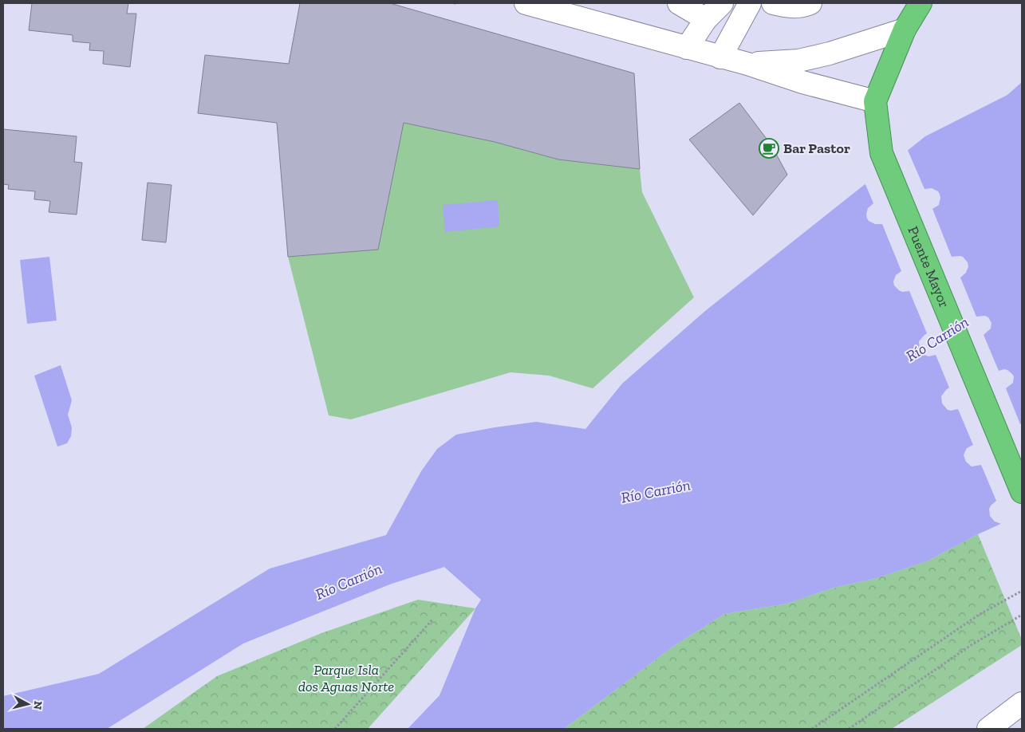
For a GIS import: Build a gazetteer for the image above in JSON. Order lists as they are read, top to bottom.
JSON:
{
  "streets": {
    "highway": ["Puente Mayor"]
  },
  "water": ["Río Carrión"],
  "parks": ["Parque Isla dos Aguas Norte"],
  "places": {
    "cafe": ["Bar Pastor"]
  },
  "north": "right"
}
